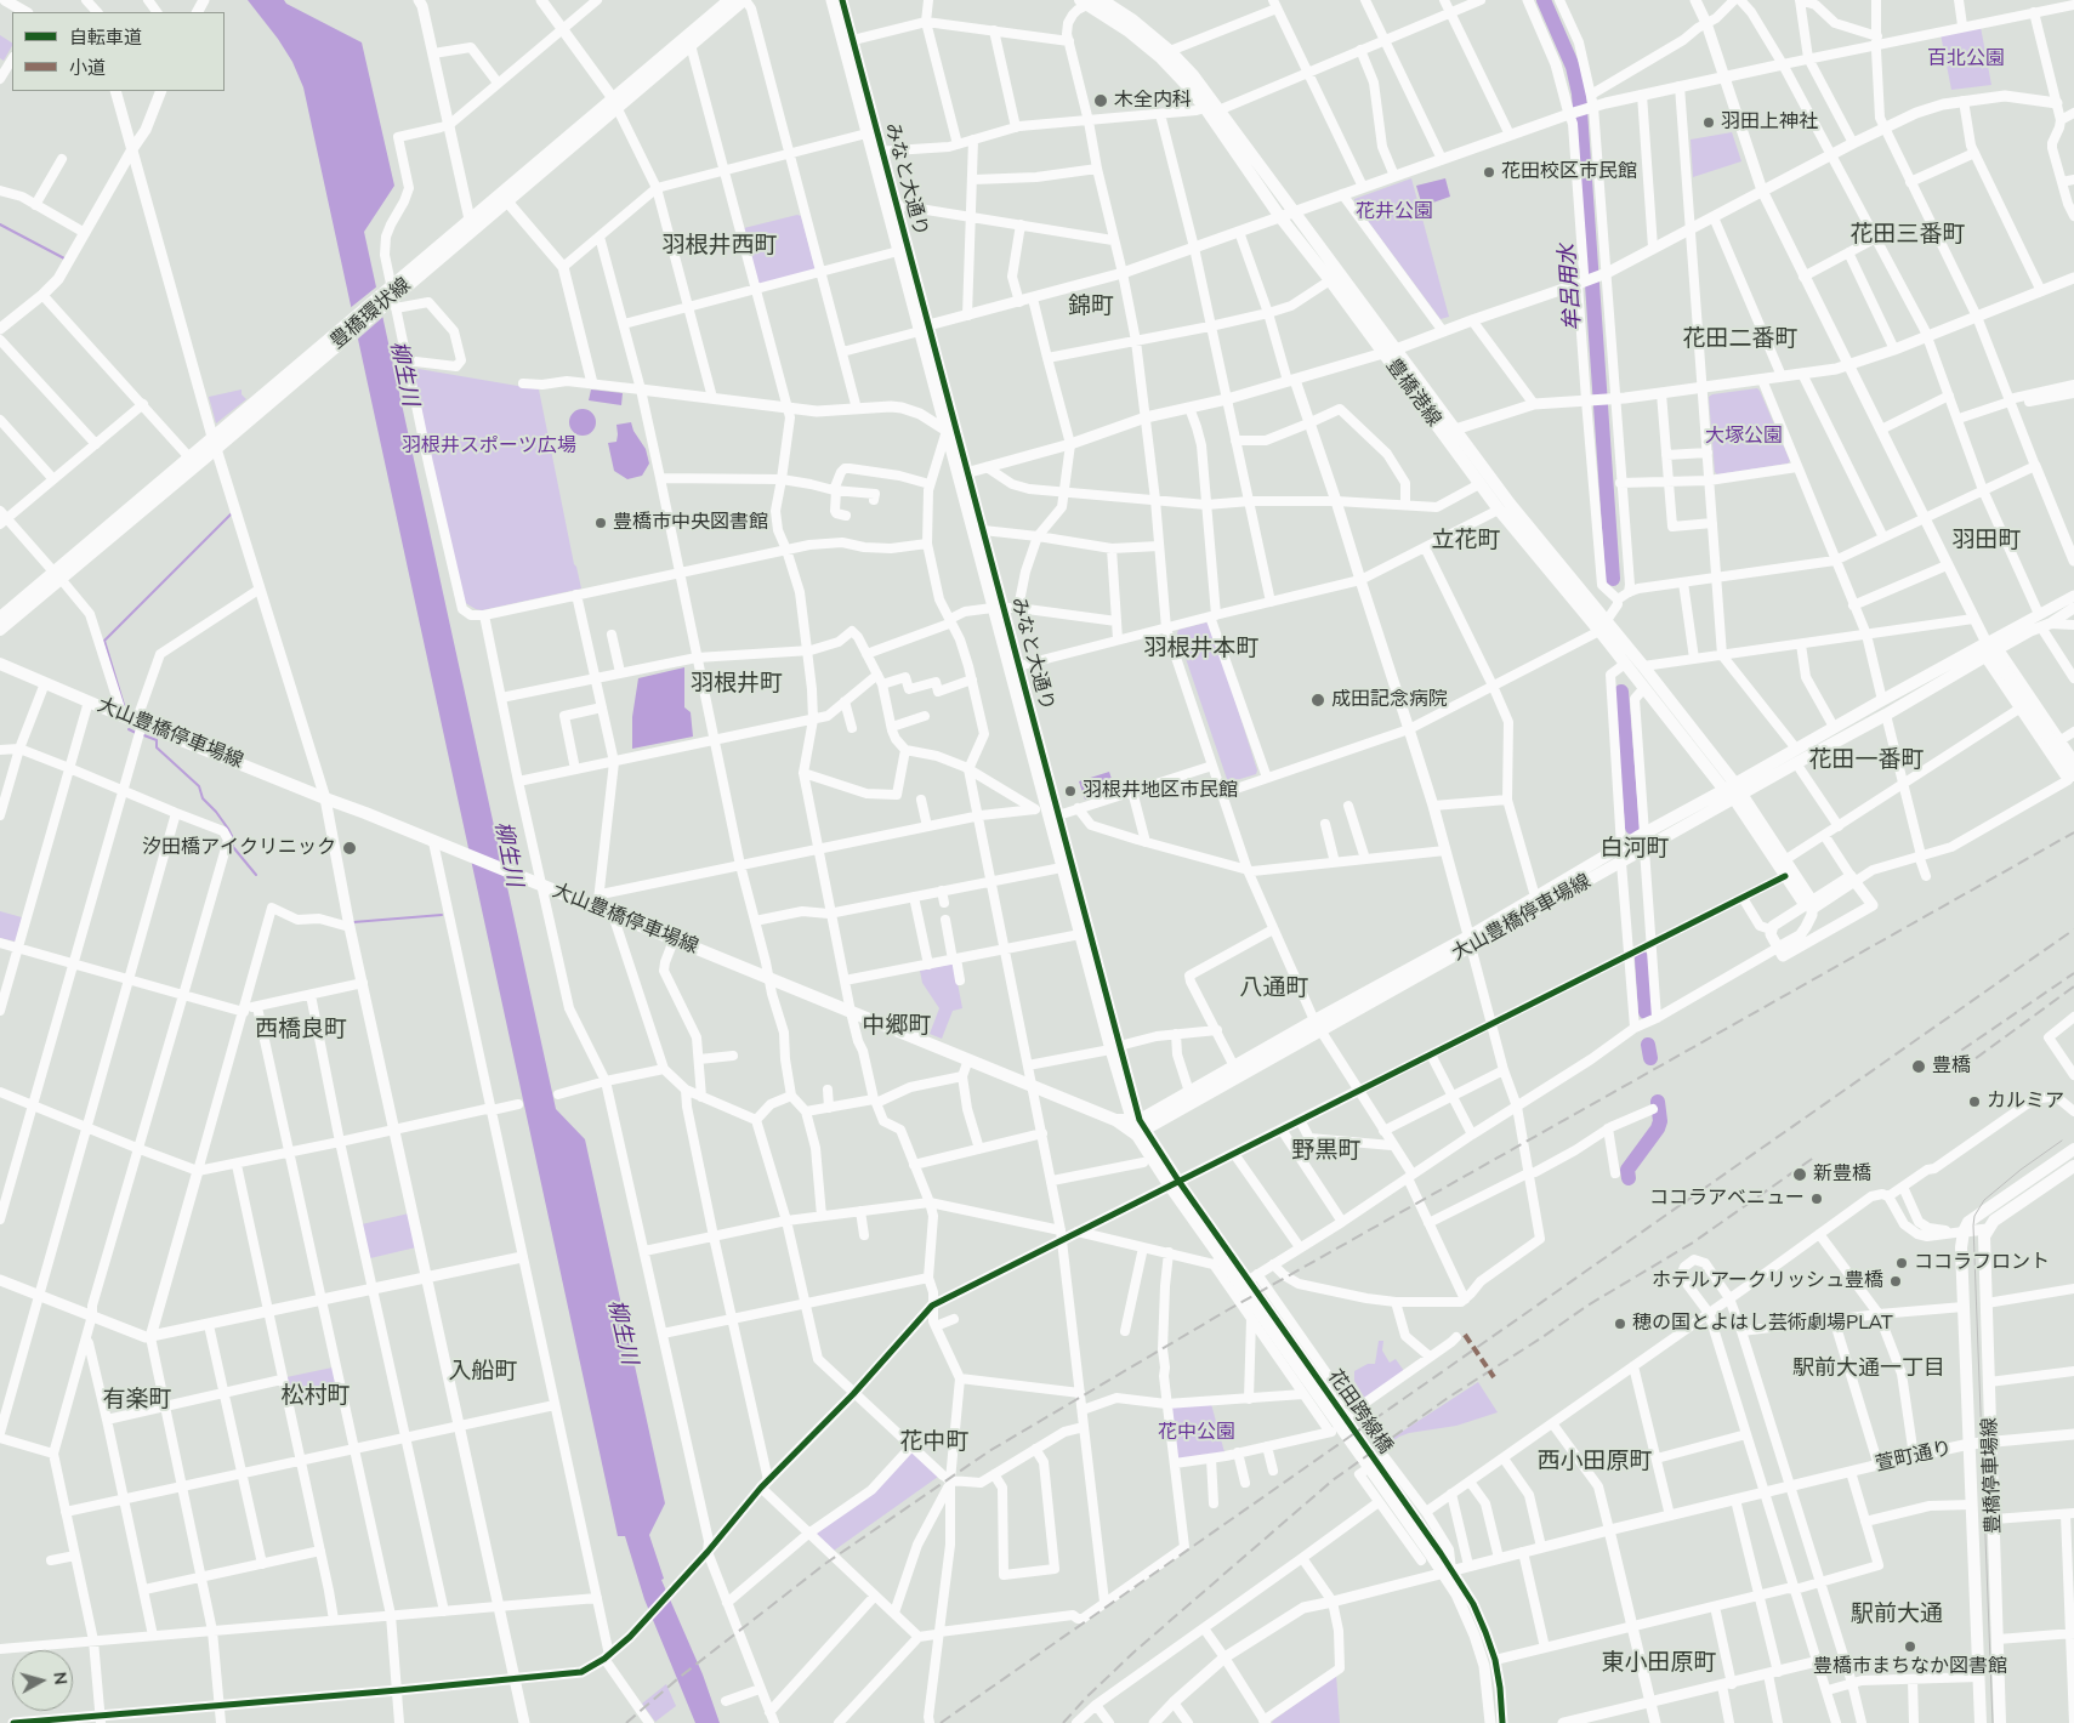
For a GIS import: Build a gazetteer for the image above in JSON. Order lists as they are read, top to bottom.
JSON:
{
  "streets": {
    "main road": [
      "豊橋環状線",
      "豊橋港線",
      "大山豊橋停車場線",
      "豊橋停車場線"
    ],
    "street": ["みなと大通り", "花田跨線橋", "萱町通り"]
  },
  "crossings": [
    ["みなと大通り", "大山豊橋停車場線"],
    ["みなと大通り", "花田跨線橋"],
    ["豊橋港線", "大山豊橋停車場線"],
    ["萱町通り", "豊橋停車場線"]
  ],
  "districts": [
    "花田三番町",
    "羽根井西町",
    "錦町",
    "花田二番町",
    "立花町",
    "羽田町",
    "羽根井本町",
    "羽根井町",
    "花田一番町",
    "白河町",
    "八通町",
    "中郷町",
    "西橋良町",
    "野黒町",
    "駅前大通一丁目",
    "入船町",
    "松村町",
    "有楽町",
    "花中町",
    "西小田原町",
    "駅前大通",
    "東小田原町"
  ],
  "water": ["牟呂用水", "柳生川"],
  "parks": [
    "百北公園",
    "花井公園",
    "大塚公園",
    "羽根井スポーツ広場",
    "花中公園"
  ],
  "places": [
    "木全内科",
    "羽田上神社",
    "花田校区市民館",
    "豊橋市中央図書館",
    "成田記念病院",
    "羽根井地区市民館",
    "汐田橋アイクリニック",
    "豊橋",
    "カルミア",
    "新豊橋",
    "ココラアベニュー",
    "ココラフロント",
    "ホテルアークリッシュ豊橋",
    "穂の国とよはし芸術劇場PLAT",
    "豊橋市まちなか図書館"
  ],
  "legend": ["自転車道", "小道"],
  "north": "right"
}
